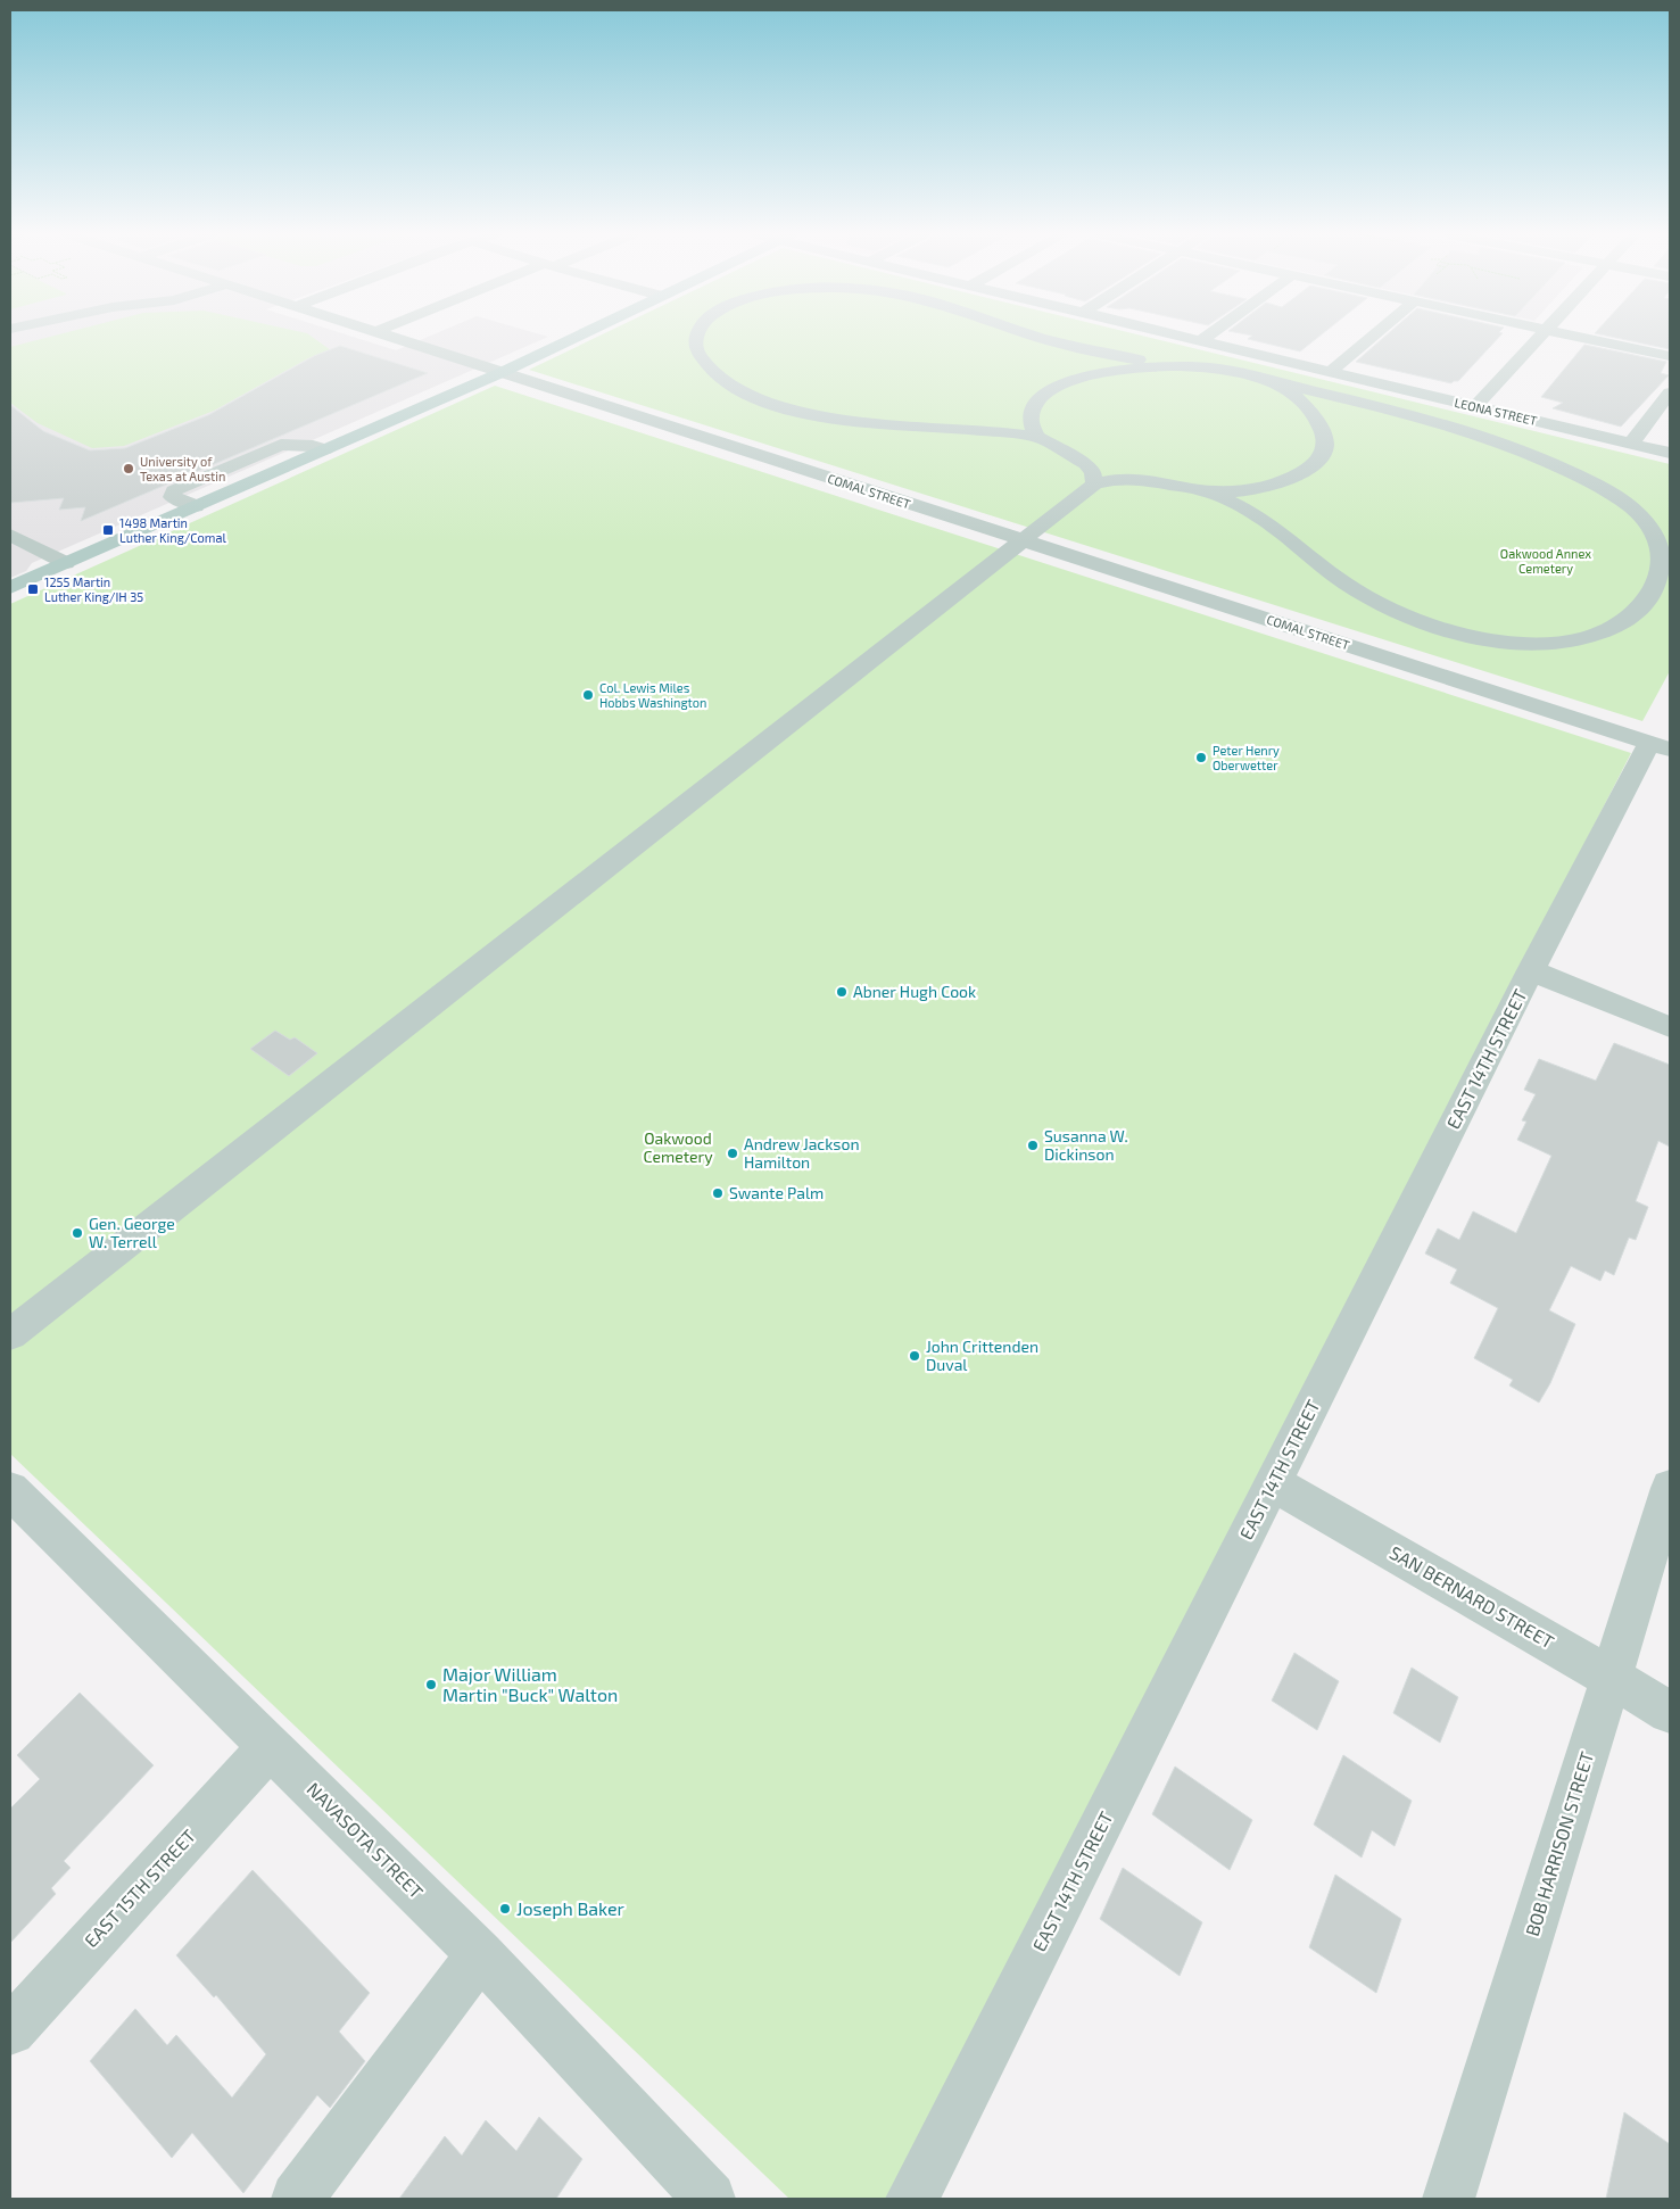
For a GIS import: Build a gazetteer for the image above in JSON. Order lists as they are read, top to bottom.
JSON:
{
  "streets": {
    "street": [
      "LEONA STREET",
      "COMAL STREET",
      "EAST 14TH STREET",
      "SAN BERNARD STREET",
      "NAVASOTA STREET",
      "BOB HARRISON STREET",
      "EAST 15TH STREET"
    ]
  },
  "crossings": [
    ["COMAL STREET", "EAST 14TH STREET"],
    ["EAST 14TH STREET", "SAN BERNARD STREET"],
    ["SAN BERNARD STREET", "BOB HARRISON STREET"],
    ["NAVASOTA STREET", "EAST 15TH STREET"]
  ],
  "parks": ["Oakwood Annex Cemetery", "Oakwood Cemetery"],
  "places": {
    "other": [
      "University of Texas at Austin",
      "Col. Lewis Miles Hobbs Washington",
      "Peter Henry Oberwetter",
      "Abner Hugh Cook",
      "Susanna W. Dickinson",
      "Andrew Jackson Hamilton",
      "Swante Palm",
      "Gen. George W. Terrell",
      "John Crittenden Duval",
      "Major William Martin \"Buck\" Walton",
      "Joseph Baker"
    ],
    "transit": ["1498 Martin Luther King/Comal", "1255 Martin Luther King/IH 35"]
  }
}
